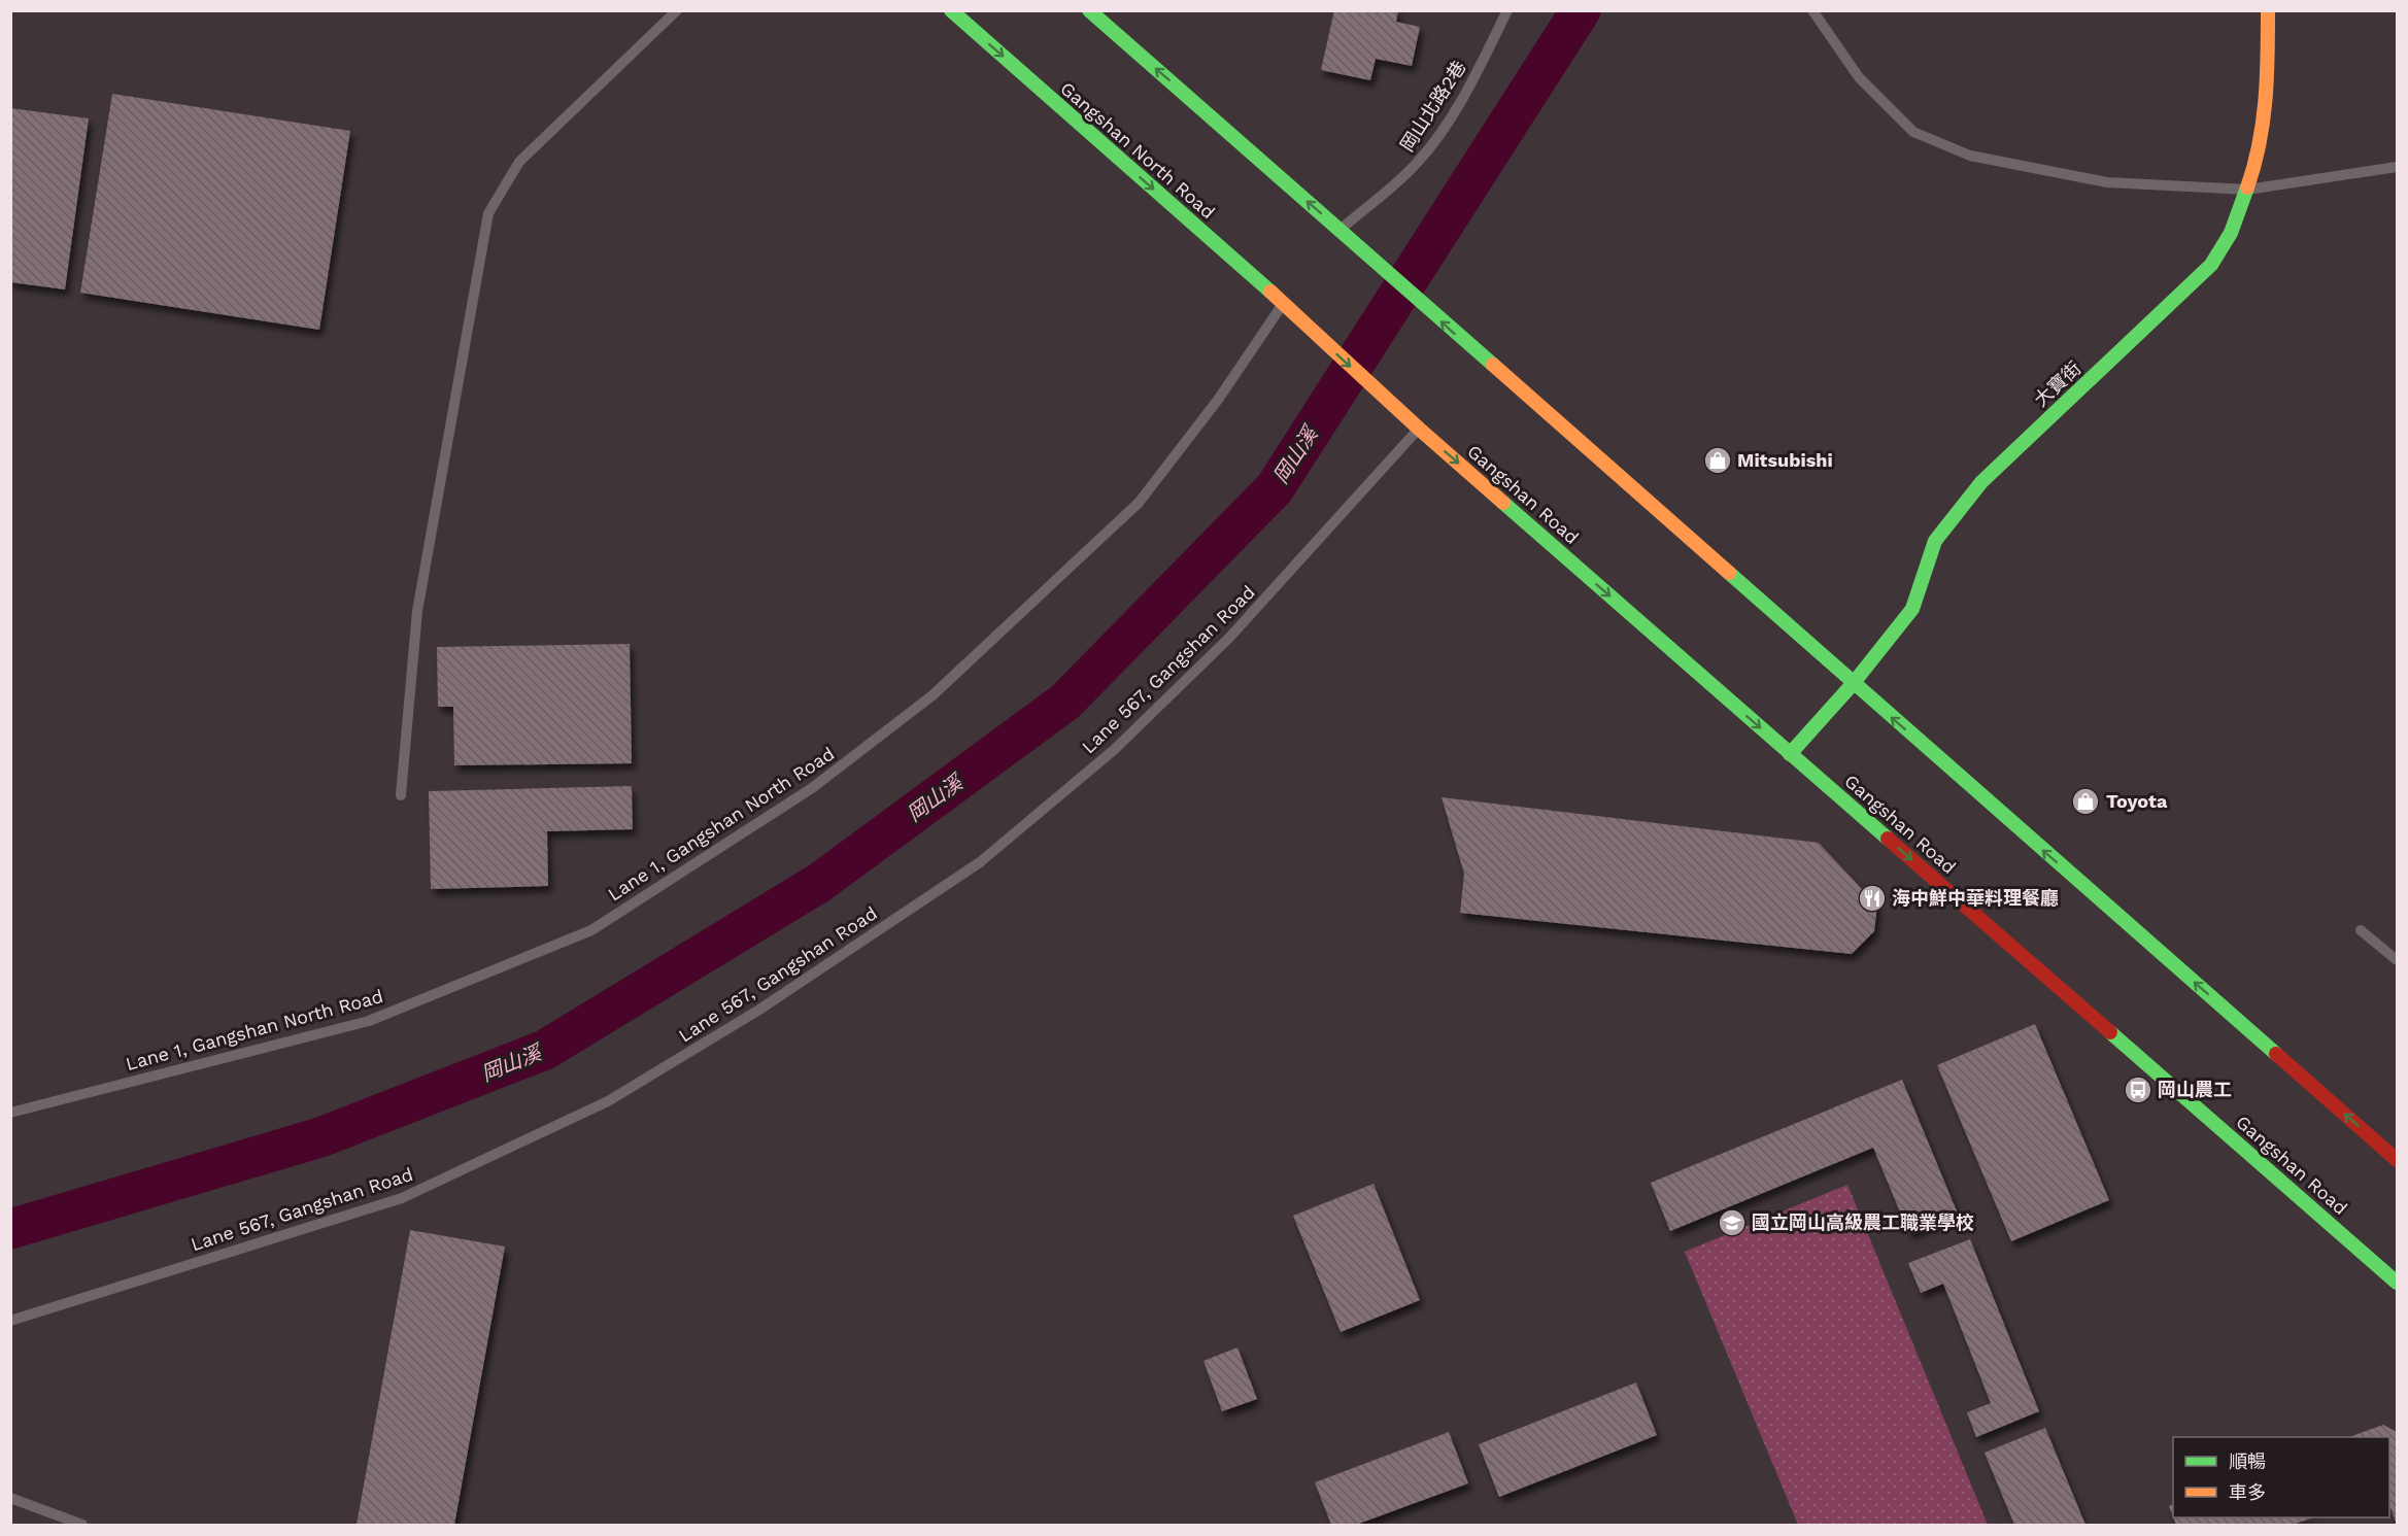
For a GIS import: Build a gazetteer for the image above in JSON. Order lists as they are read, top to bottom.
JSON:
{
  "streets": {
    "main road": ["Gangshan North Road", "大寶街", "Gangshan Road"],
    "lane": ["岡山北路2巷", "Lane 567, Gangshan Road", "Lane 1, Gangshan North Road"]
  },
  "crossings": [
    ["Gangshan North Road", "Gangshan Road"],
    ["Gangshan North Road", "Lane 1, Gangshan North Road"],
    ["大寶街", "Gangshan Road"],
    ["Gangshan Road", "Lane 567, Gangshan Road"]
  ],
  "water": ["岡山溪"],
  "places": {
    "shop": ["Mitsubishi", "Toyota"],
    "restaurant": ["海中鮮中華料理餐廳"],
    "bus stop": ["岡山農工"],
    "school or university": ["國立岡山高級農工職業學校"]
  },
  "legend": ["順暢", "車多"]
}
